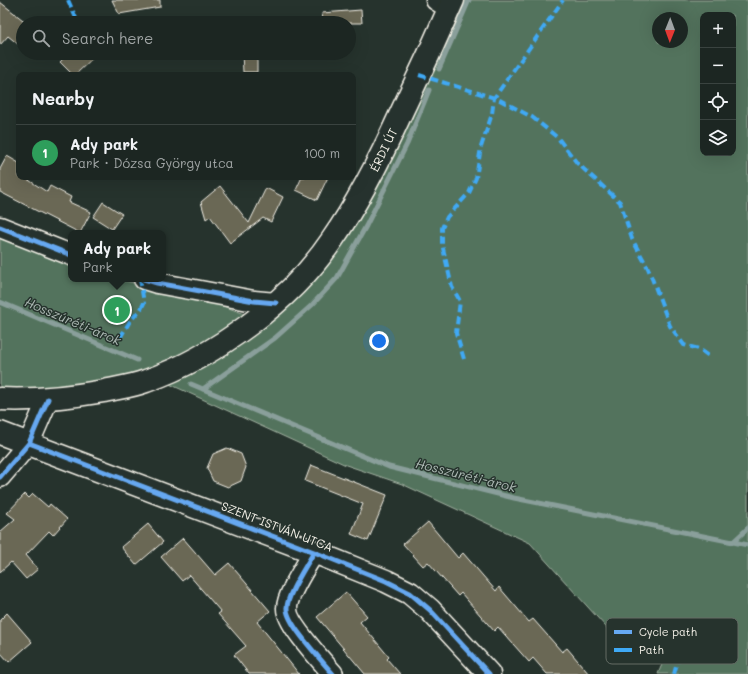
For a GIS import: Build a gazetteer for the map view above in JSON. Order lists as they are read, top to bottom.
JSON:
{
  "streets": {
    "main road": ["ÉRDI ÚT", "SZENT ISTVÁN UTCA"]
  },
  "water": ["Hosszúréti-árok"],
  "legend": ["Cycle path", "Path"],
  "north": "bottom",
  "page": {
    "map_buttons": ["+", "−"],
    "search": "Search here",
    "heading": "Nearby",
    "list": [
      {
        "mark": "1",
        "name": "Ady park",
        "note": "Park · Dózsa György utca",
        "value": "100 m"
      }
    ],
    "popup": ["Ady park", "Park"],
    "pins": "1"
  }
}
